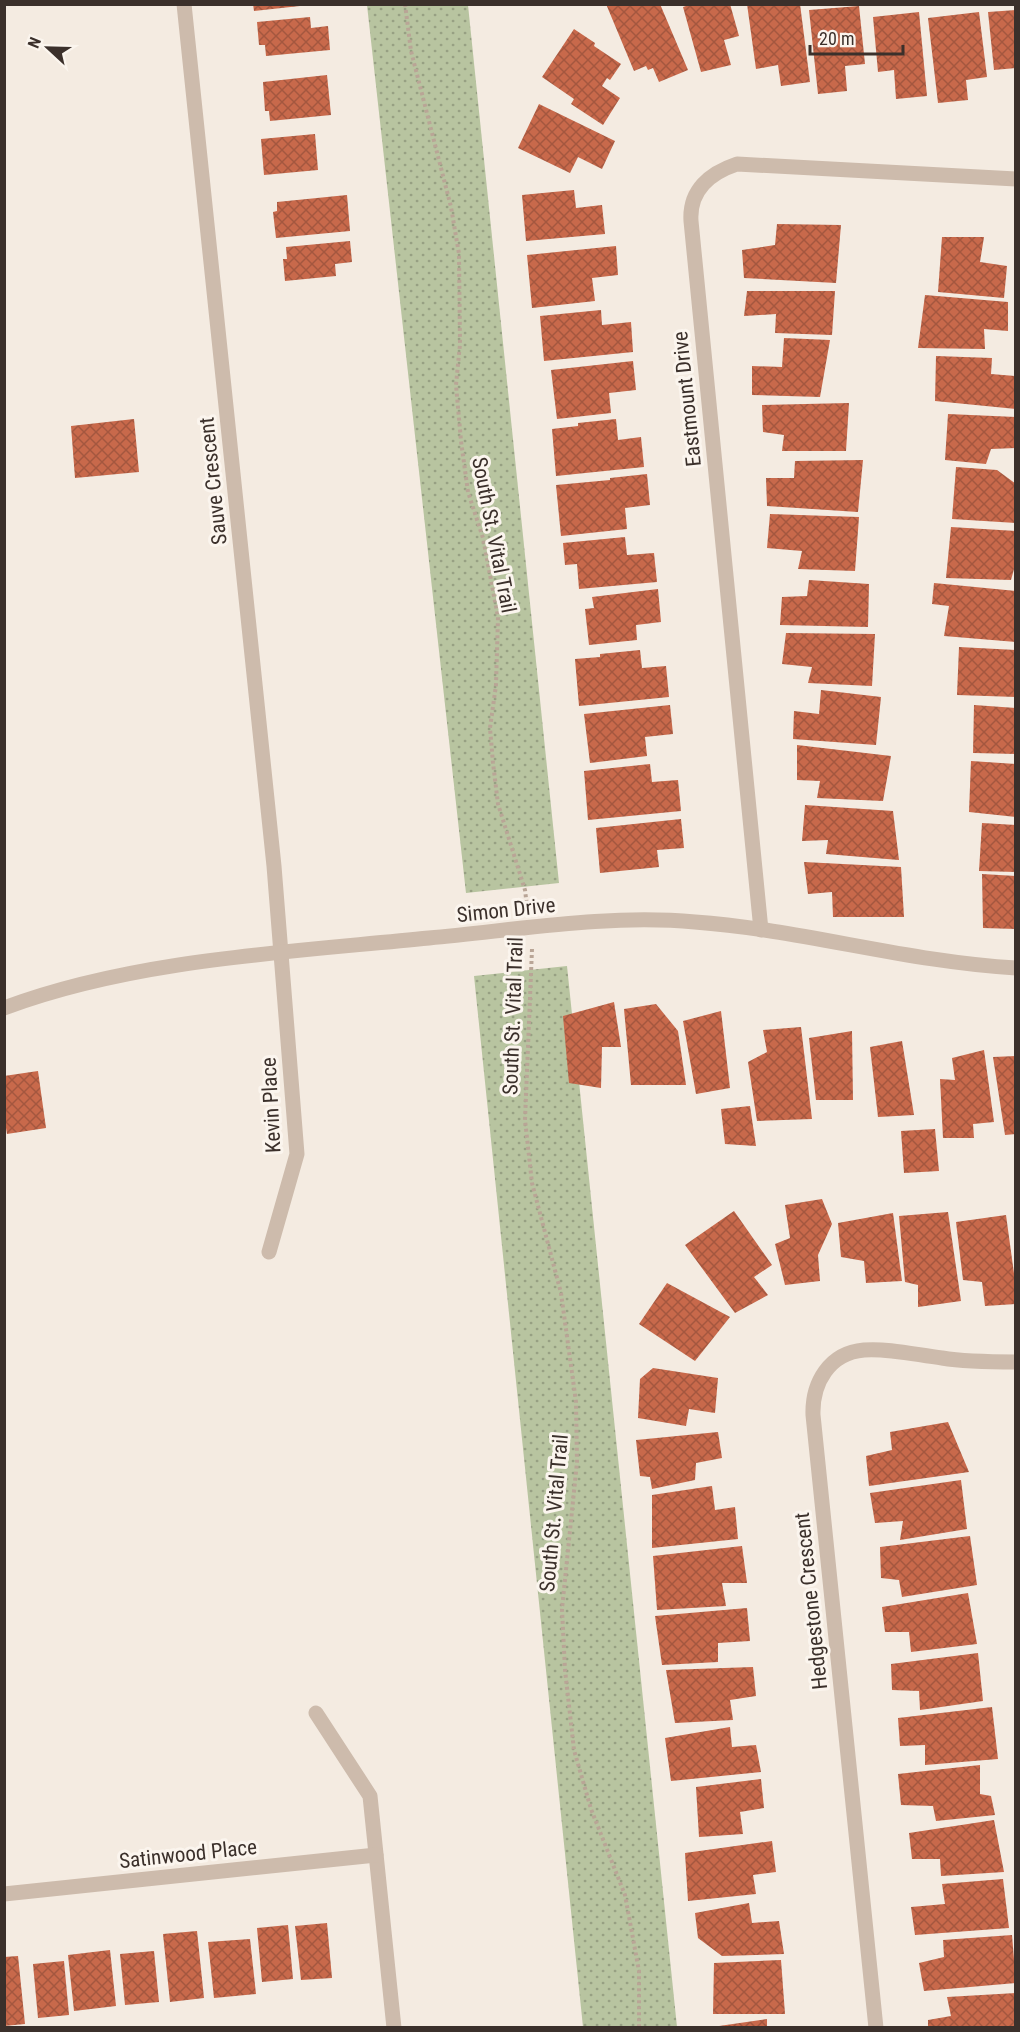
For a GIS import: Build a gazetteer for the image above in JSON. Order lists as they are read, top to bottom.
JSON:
{
  "streets": {
    "street": [
      "Eastmount Drive",
      "Sauve Crescent",
      "Simon Drive",
      "Kevin Place",
      "Hedgestone Crescent",
      "Satinwood Place"
    ],
    "path": ["South St. Vital Trail"]
  },
  "crossings": [
    ["Eastmount Drive", "Simon Drive"],
    ["Sauve Crescent", "Simon Drive"],
    ["Sauve Crescent", "Kevin Place"],
    ["South St. Vital Trail", "Simon Drive"],
    ["Simon Drive", "Kevin Place"]
  ],
  "scale_bar": "20 m",
  "north": "left"
}
